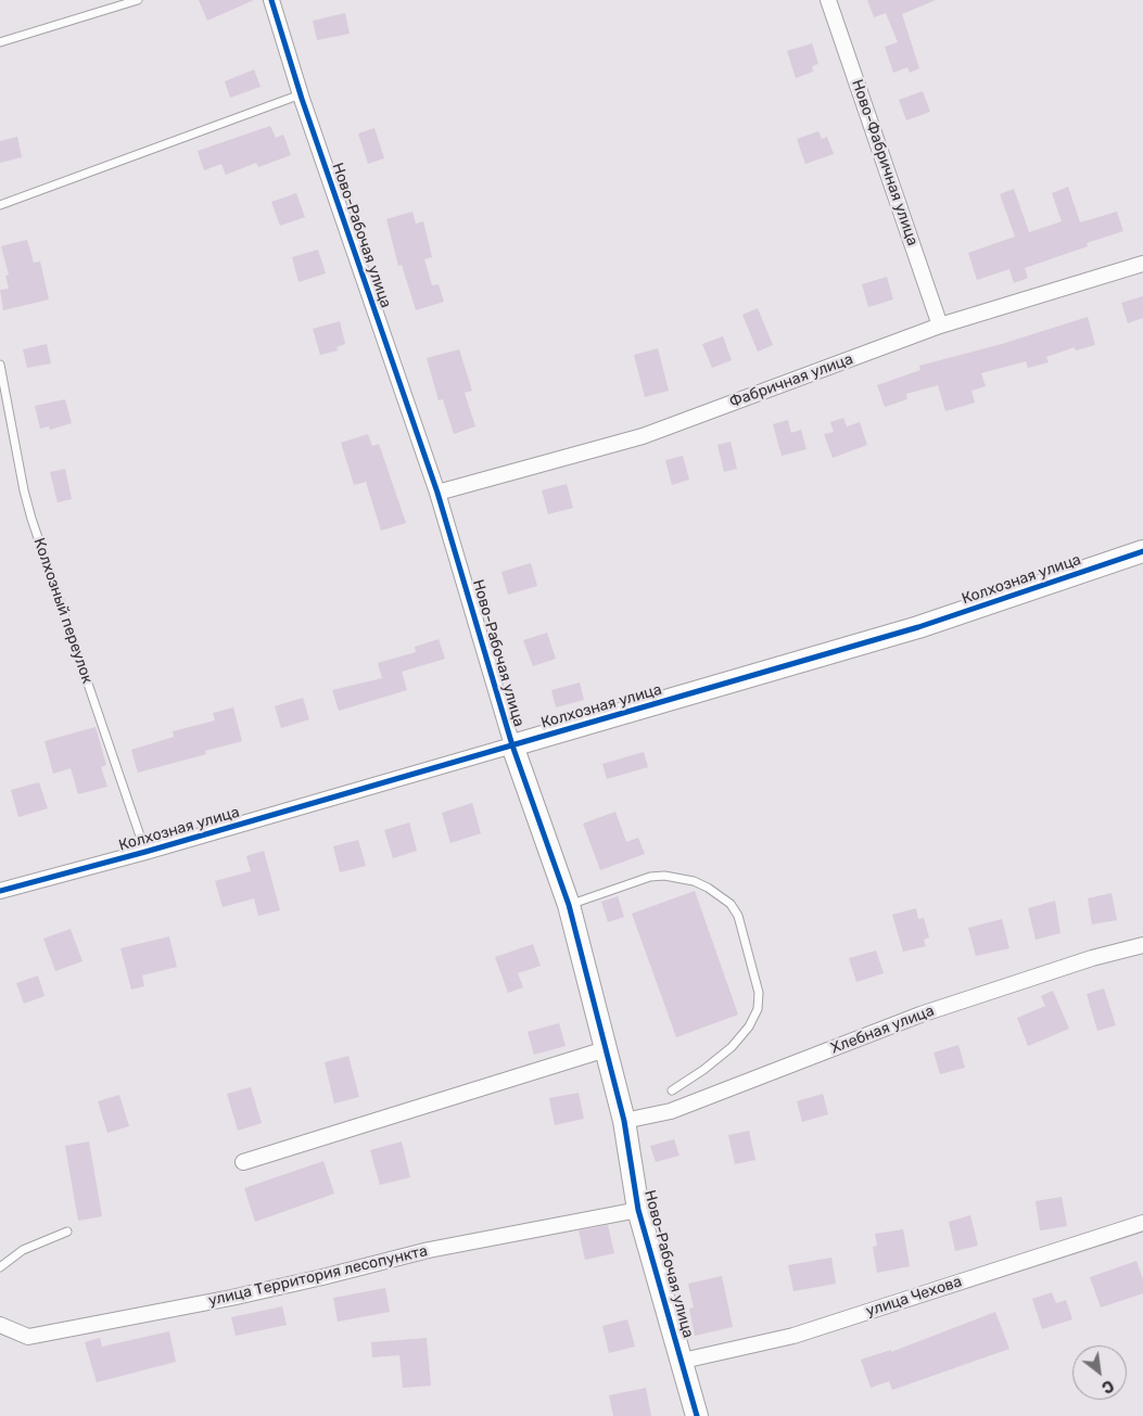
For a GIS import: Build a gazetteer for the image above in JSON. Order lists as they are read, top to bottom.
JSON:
{
  "streets": {
    "street": [
      "Ново-Фабричная улица",
      "Ново-Рабочая улица",
      "Фабричная улица",
      "Колхозная улица",
      "Хлебная улица",
      "улица Территория лесопункта",
      "улица Чехова"
    ],
    "lane": ["Колхозный переулок"]
  },
  "crossings": [
    ["Ново-Фабричная улица", "Фабричная улица"],
    ["Ново-Рабочая улица", "Фабричная улица"],
    ["Ново-Рабочая улица", "Колхозная улица"],
    ["Ново-Рабочая улица", "Хлебная улица"],
    ["Ново-Рабочая улица", "улица Территория лесопункта"],
    ["Ново-Рабочая улица", "улица Чехова"],
    ["Колхозная улица", "Колхозный переулок"]
  ],
  "north": "bottom right"
}
